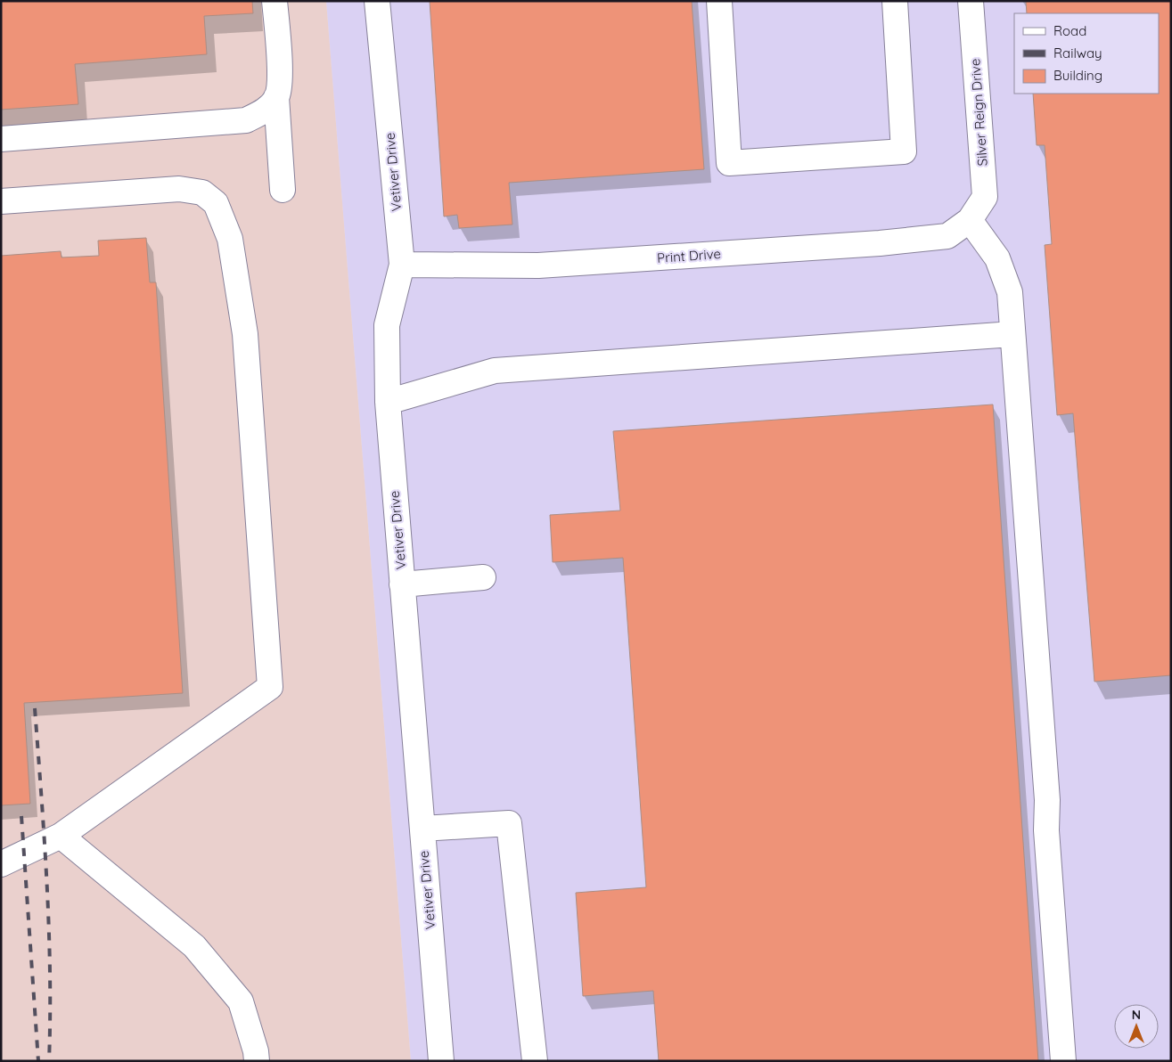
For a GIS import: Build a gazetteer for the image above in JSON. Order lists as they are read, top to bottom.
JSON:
{
  "streets": {
    "street": ["Silver Reign Drive", "Vetiver Drive", "Print Drive"]
  },
  "crossings": [
    ["Silver Reign Drive", "Print Drive"],
    ["Vetiver Drive", "Print Drive"]
  ],
  "legend": ["Road", "Railway", "Building"],
  "north": "top"
}
